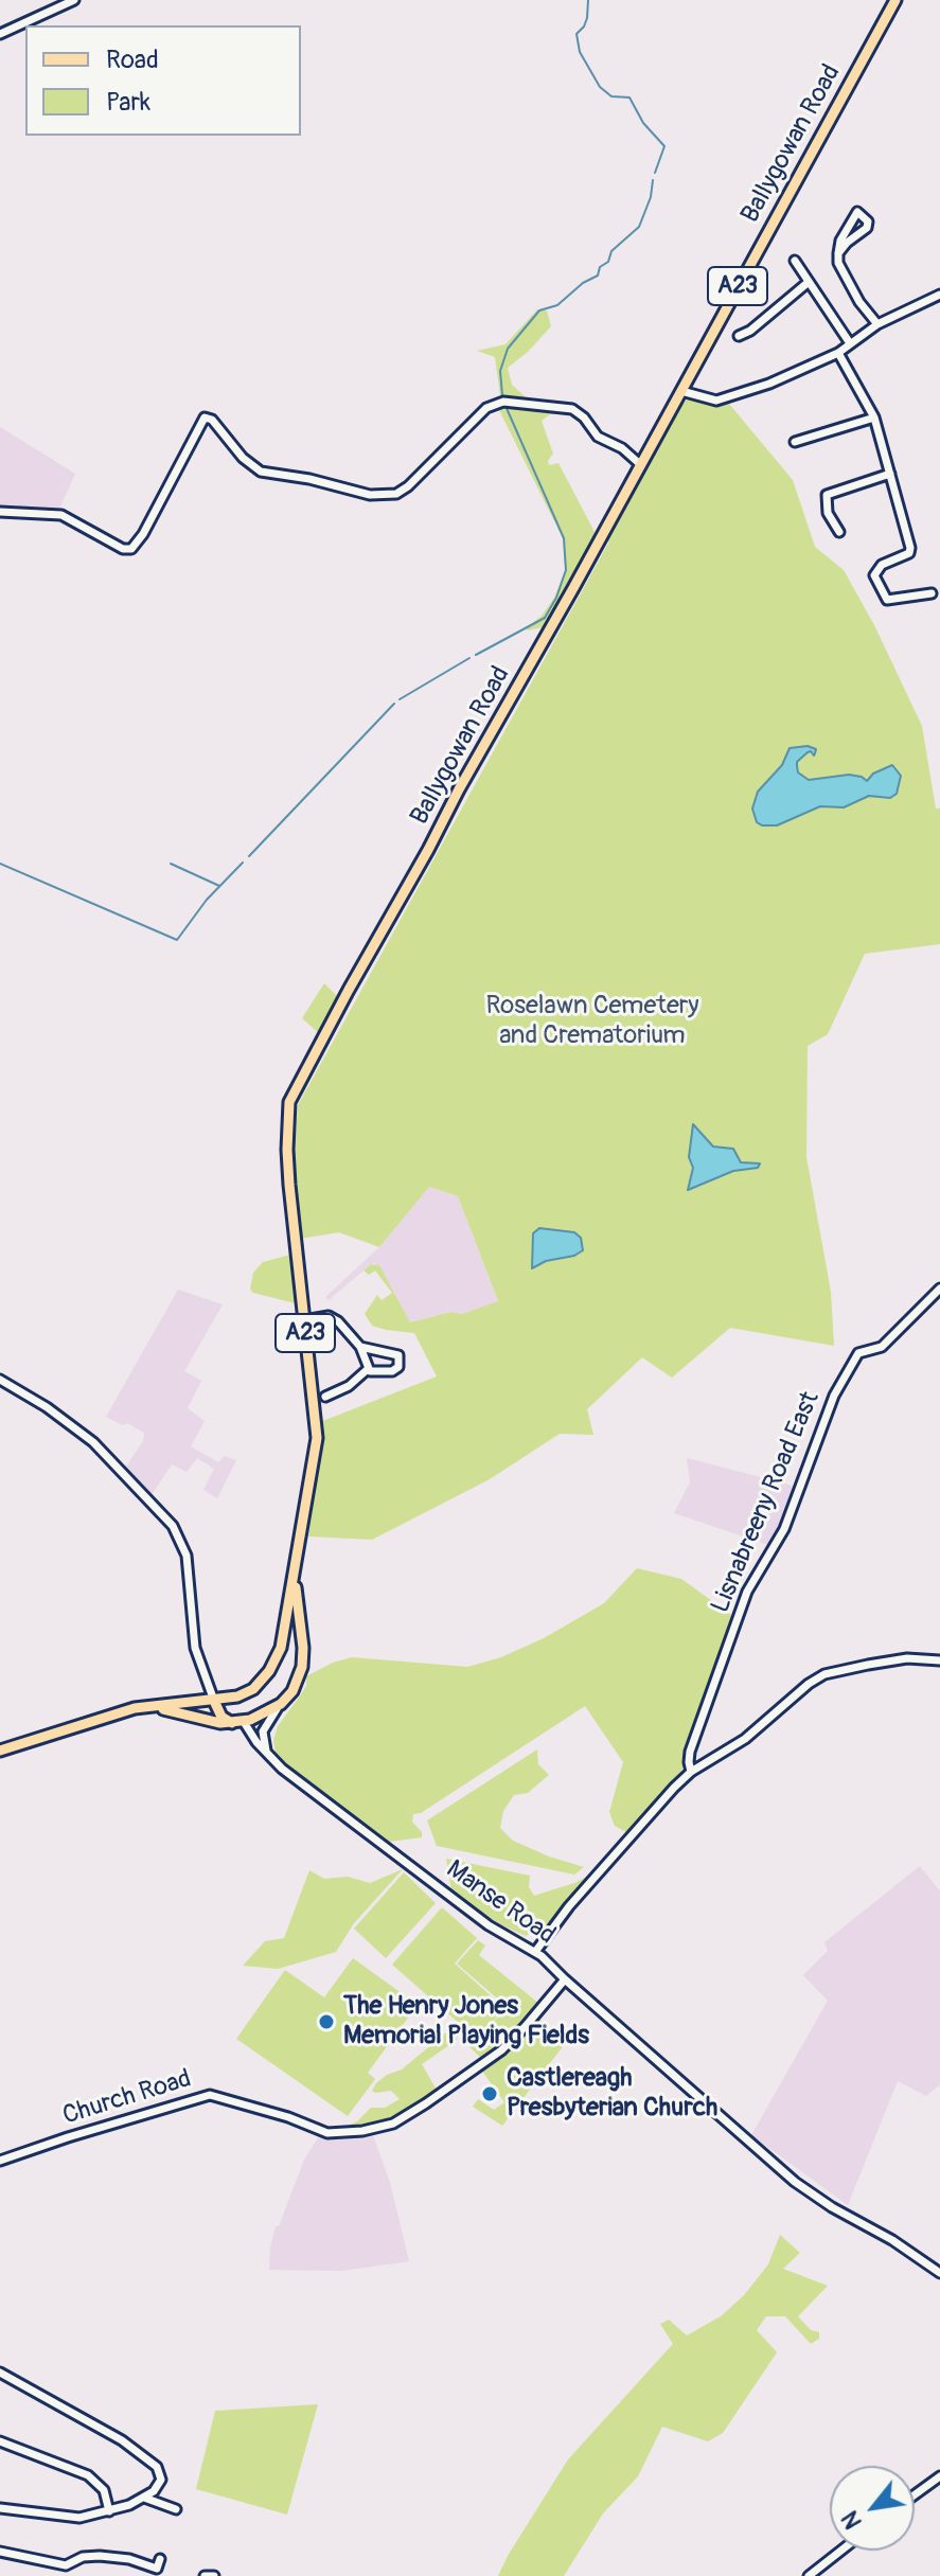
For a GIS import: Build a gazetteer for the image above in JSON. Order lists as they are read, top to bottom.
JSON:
{
  "streets": {
    "main road": ["Ballygowan Road", "A23"],
    "street": ["Lisnabreeny Road East", "Manse Road", "Church Road"]
  },
  "crossings": [
    ["Manse Road", "Church Road"]
  ],
  "parks": ["Roselawn Cemetery and Crematorium"],
  "places": ["The Henry Jones Memorial Playing Fields", "Castlereagh Presbyterian Church"],
  "legend": ["Road", "Park"],
  "north": "bottom left"
}
